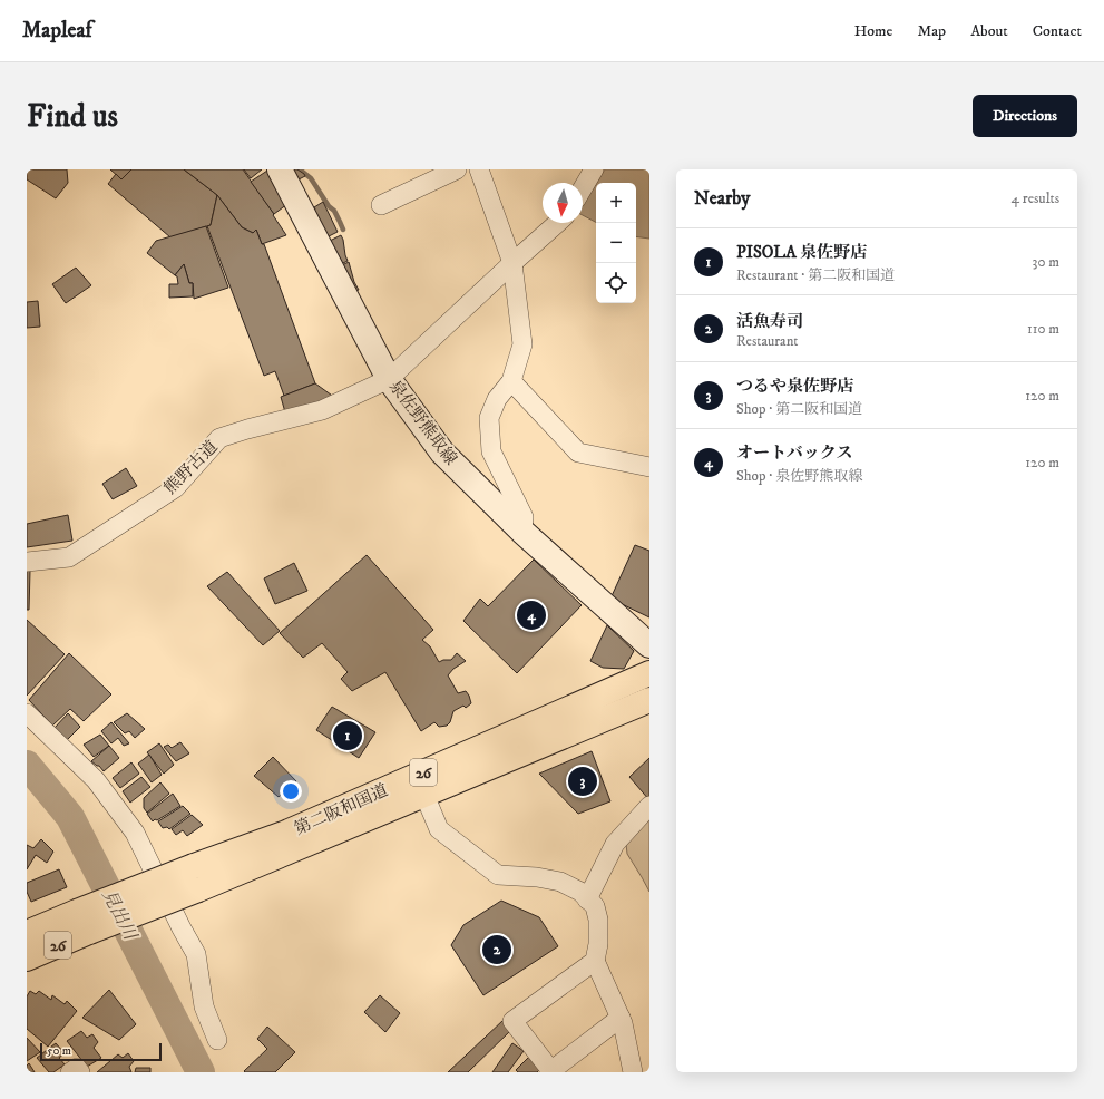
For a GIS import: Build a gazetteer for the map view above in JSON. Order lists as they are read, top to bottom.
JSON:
{
  "streets": {
    "highway": ["26", "第二阪和国道"],
    "main road": ["泉佐野熊取線"],
    "street": ["熊野古道"]
  },
  "crossings": [
    ["泉佐野熊取線", "熊野古道"]
  ],
  "water": ["見出川"],
  "scale_bar": "50 m",
  "north": "bottom",
  "page": {
    "header": "Mapleaf",
    "nav": [
      "Home",
      "Map",
      "About",
      "Contact"
    ],
    "buttons": "Directions",
    "title": "Find us",
    "heading": ["Nearby", "4 results"],
    "map_buttons": ["+", "−"],
    "list": [
      {
        "mark": "1",
        "name": "PISOLA 泉佐野店",
        "note": "Restaurant · 第二阪和国道",
        "value": "30 m"
      },
      {
        "mark": "2",
        "name": "活魚寿司",
        "note": "Restaurant",
        "value": "110 m"
      },
      {
        "mark": "3",
        "name": "つるや泉佐野店",
        "note": "Shop · 第二阪和国道",
        "value": "120 m"
      },
      {
        "mark": "4",
        "name": "オートバックス",
        "note": "Shop · 泉佐野熊取線",
        "value": "120 m"
      }
    ],
    "pins": [
      "4",
      "1",
      "3",
      "2"
    ],
    "scale": "50 m"
  }
}
